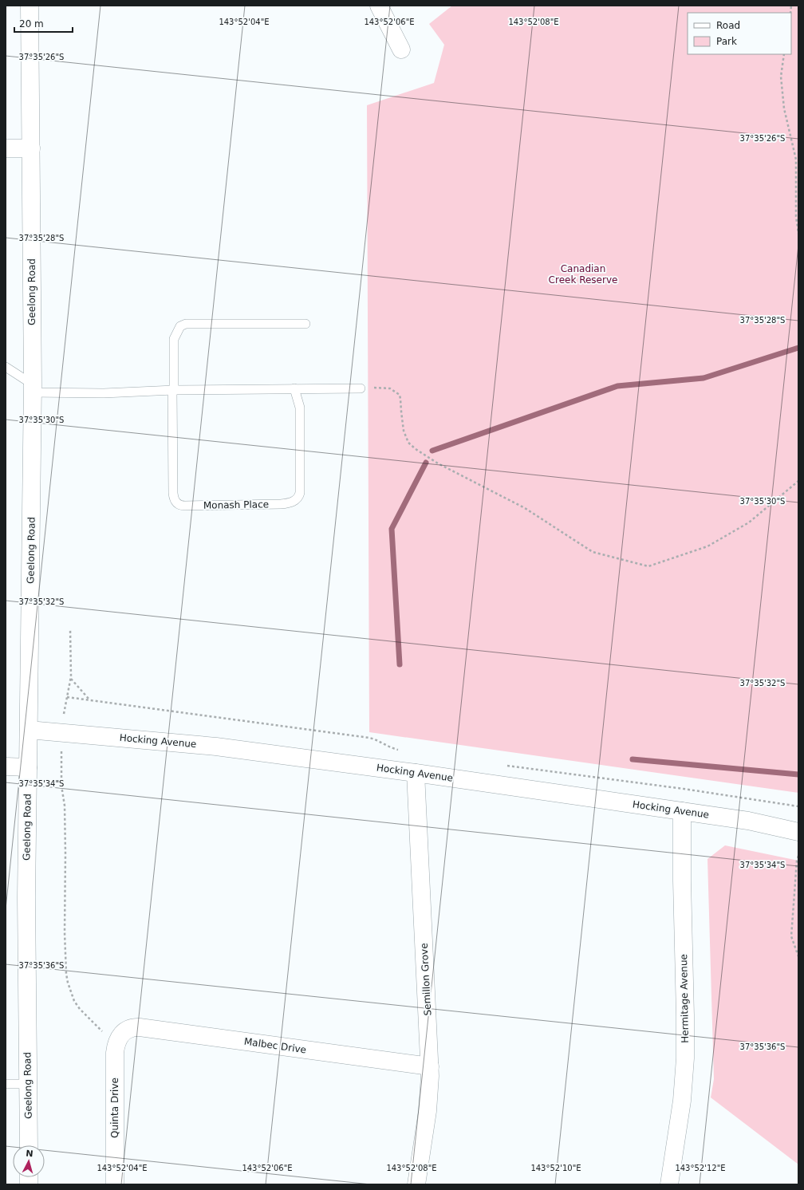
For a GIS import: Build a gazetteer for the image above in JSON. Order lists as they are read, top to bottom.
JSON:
{
  "streets": {
    "street": [
      "Geelong Road",
      "Hocking Avenue",
      "Semillon Grove",
      "Hermitage Avenue",
      "Malbec Drive",
      "Quinta Drive"
    ],
    "lane": ["Monash Place"]
  },
  "crossings": [
    ["Geelong Road", "Hocking Avenue"],
    ["Hocking Avenue", "Semillon Grove"],
    ["Hocking Avenue", "Hermitage Avenue"],
    ["Semillon Grove", "Malbec Drive"],
    ["Malbec Drive", "Quinta Drive"]
  ],
  "parks": ["Canadian Creek Reserve"],
  "legend": ["Road", "Park"],
  "scale_bar": "20 m",
  "north": "top",
  "coordinates": [
    "143°52'04\"E",
    "143°52'06\"E",
    "143°52'08\"E",
    "37°35'26\"S",
    "37°35'28\"S",
    "37°35'30\"S",
    "37°35'32\"S",
    "37°35'34\"S",
    "37°35'36\"S",
    "143°52'10\"E",
    "143°52'12\"E"
  ]
}
